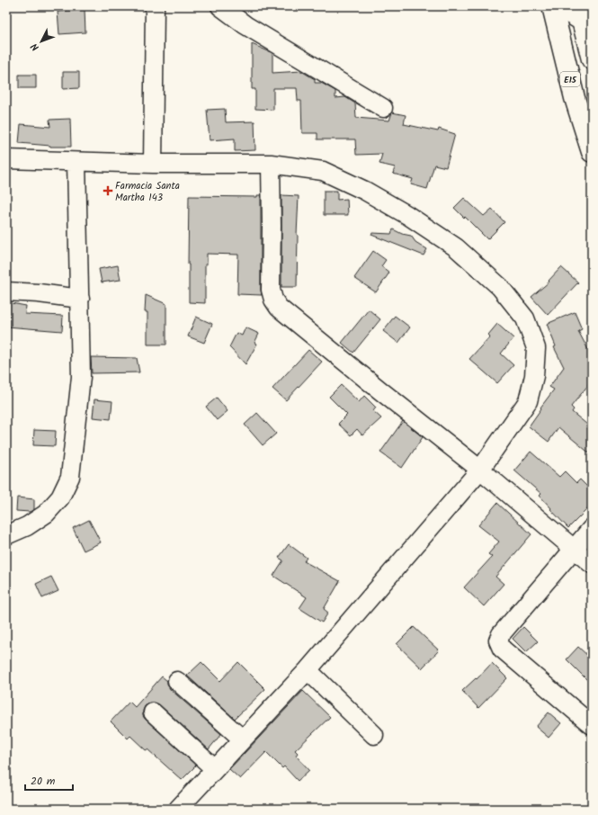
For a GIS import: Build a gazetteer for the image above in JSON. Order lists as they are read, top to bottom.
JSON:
{
  "streets": {
    "highway": ["E15"]
  },
  "places": {
    "health": ["Farmacia Santa Martha 143"]
  },
  "scale_bar": "20 m",
  "north": "bottom left"
}
